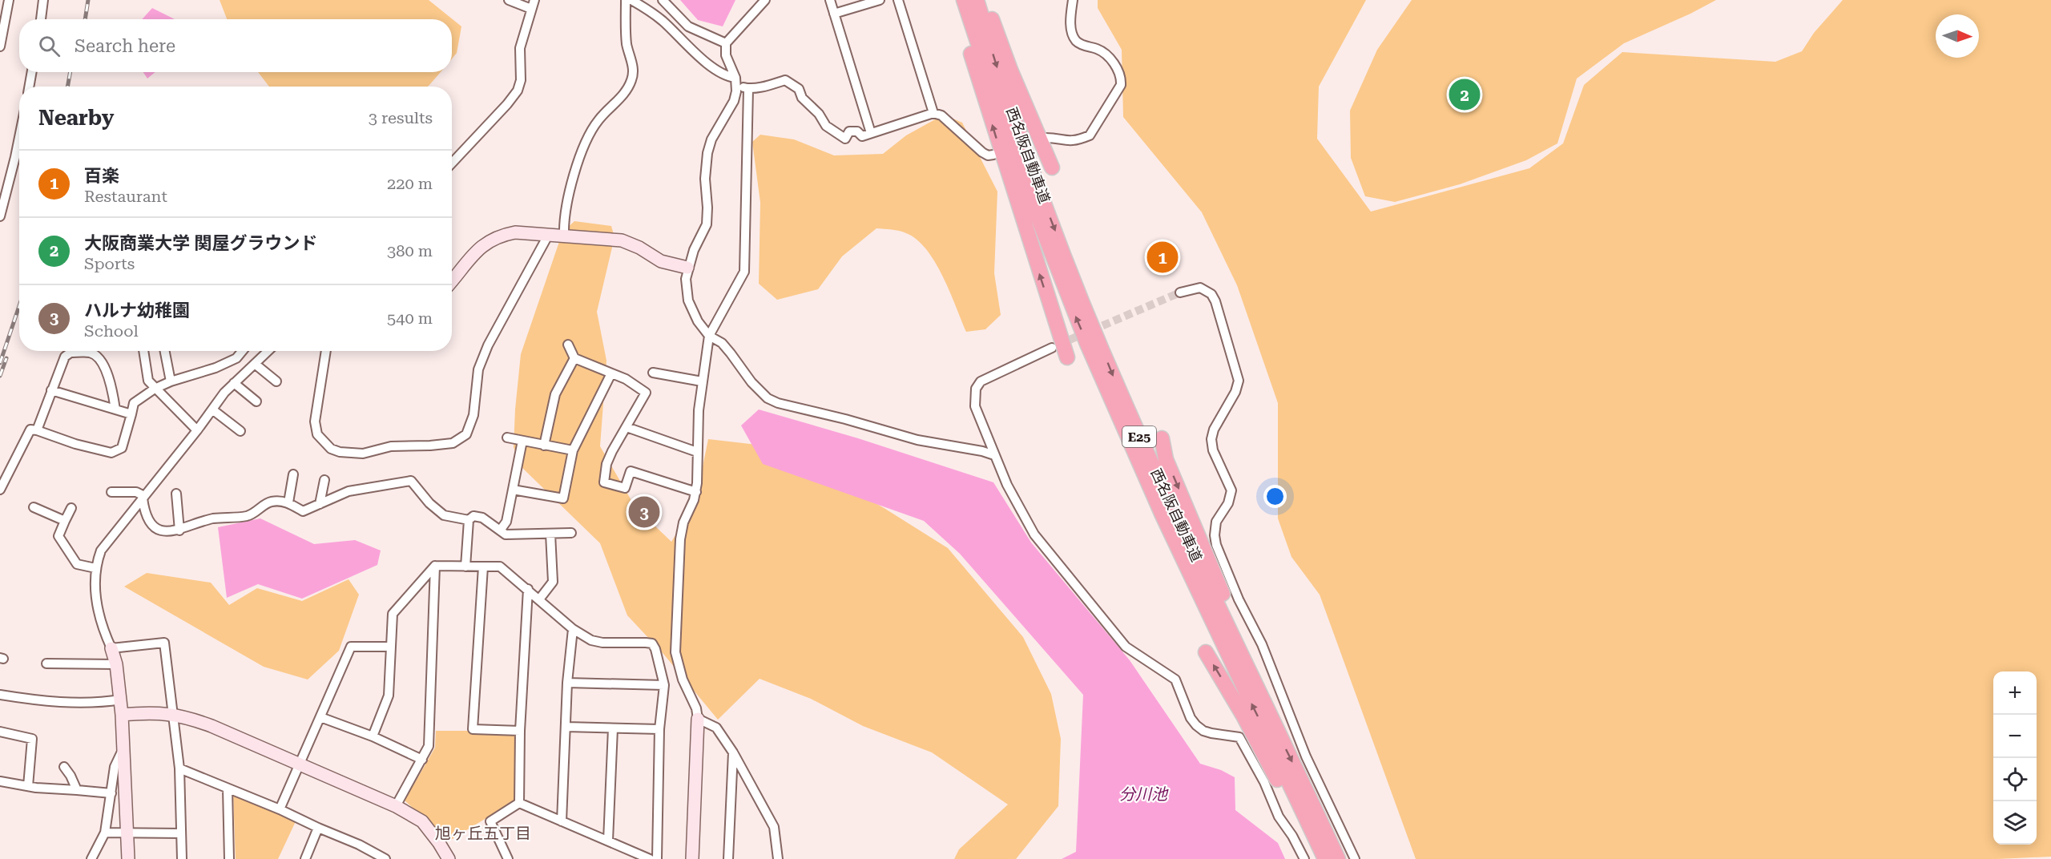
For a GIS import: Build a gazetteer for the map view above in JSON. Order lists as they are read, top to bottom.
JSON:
{
  "streets": {
    "highway": ["西名阪自動車道", "E25"]
  },
  "districts": ["旭ヶ丘五丁目"],
  "water": ["分川池"],
  "north": "right",
  "page": {
    "search": "Search here",
    "pins": ["2", "1", "3"],
    "heading": ["Nearby", "3 results"],
    "list": [
      {
        "mark": "1",
        "name": "百楽",
        "note": "Restaurant",
        "value": "220 m"
      },
      {
        "mark": "2",
        "name": "大阪商業大学 関屋グラウンド",
        "note": "Sports",
        "value": "380 m"
      },
      {
        "mark": "3",
        "name": "ハルナ幼稚園",
        "note": "School",
        "value": "540 m"
      }
    ],
    "map_buttons": ["+", "−"]
  }
}
